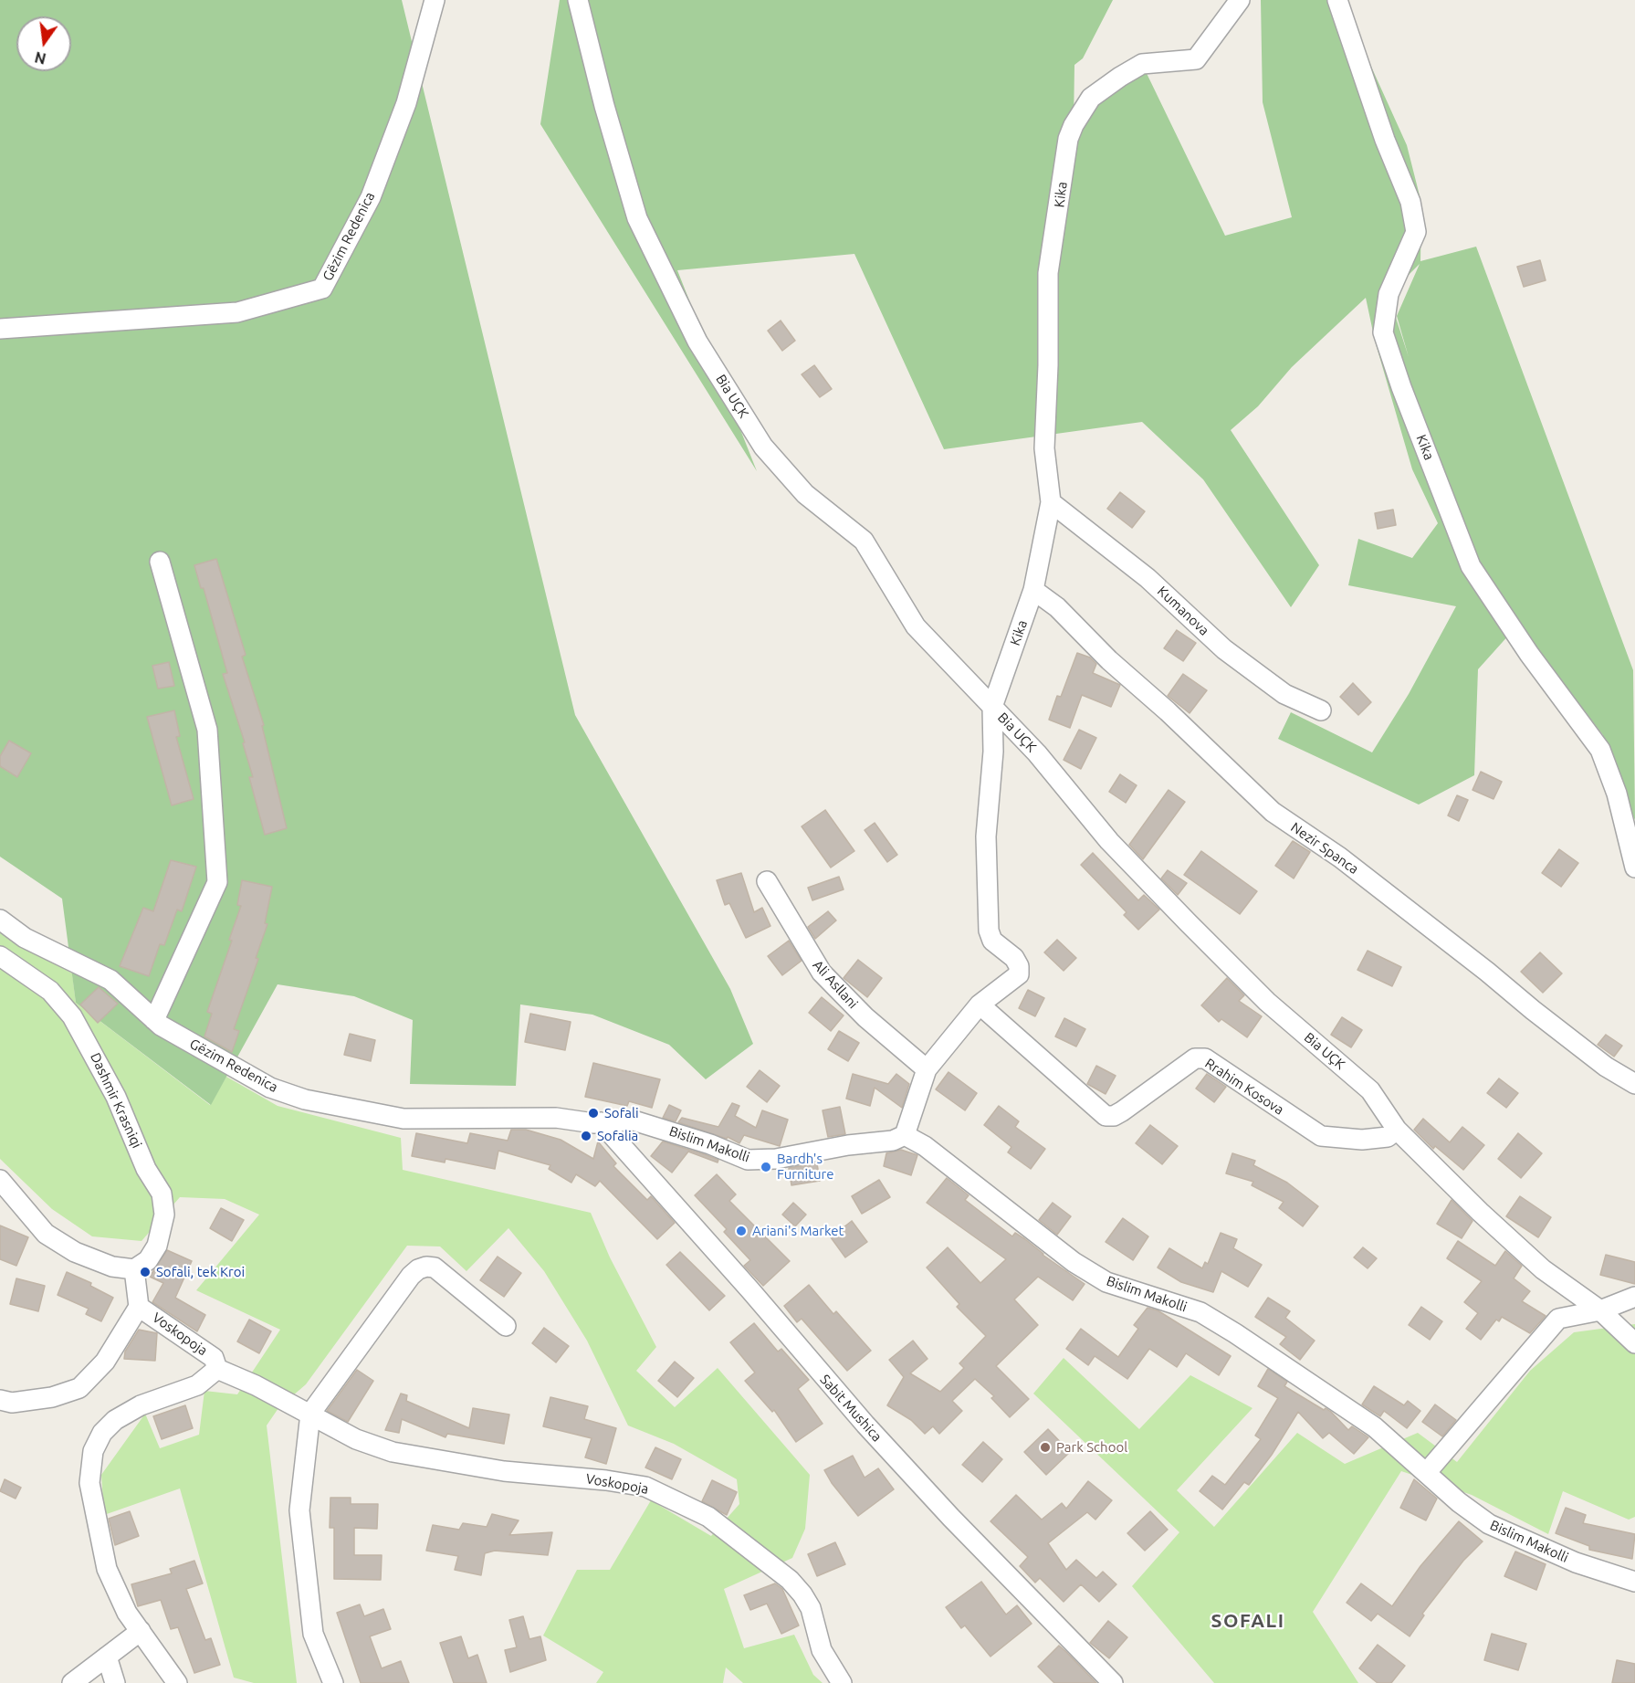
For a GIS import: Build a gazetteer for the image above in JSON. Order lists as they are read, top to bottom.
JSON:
{
  "streets": {
    "street": [
      "Kika",
      "Gëzim Redenica",
      "Bia UÇK",
      "Kumanova",
      "Nezir Spanca",
      "Ali Asllani",
      "Rrahim Kosova",
      "Dashmir Krasniqi",
      "Bislim Makolli",
      "Voskopoja",
      "Sabit Mushica"
    ]
  },
  "crossings": [
    ["Kika", "Bia UÇK"],
    ["Kika", "Kumanova"],
    ["Kika", "Nezir Spanca"],
    ["Gëzim Redenica", "Bislim Makolli"],
    ["Gëzim Redenica", "Sabit Mushica"],
    ["Bia UÇK", "Rrahim Kosova"],
    ["Dashmir Krasniqi", "Voskopoja"],
    ["Bislim Makolli", "Sabit Mushica"]
  ],
  "districts": ["SOFALI"],
  "places": [
    "Sofali",
    "Sofalia",
    "Bardh's Furniture",
    "Ariani's Market",
    "Sofali, tek Kroi",
    "Park School"
  ],
  "north": "bottom"
}
